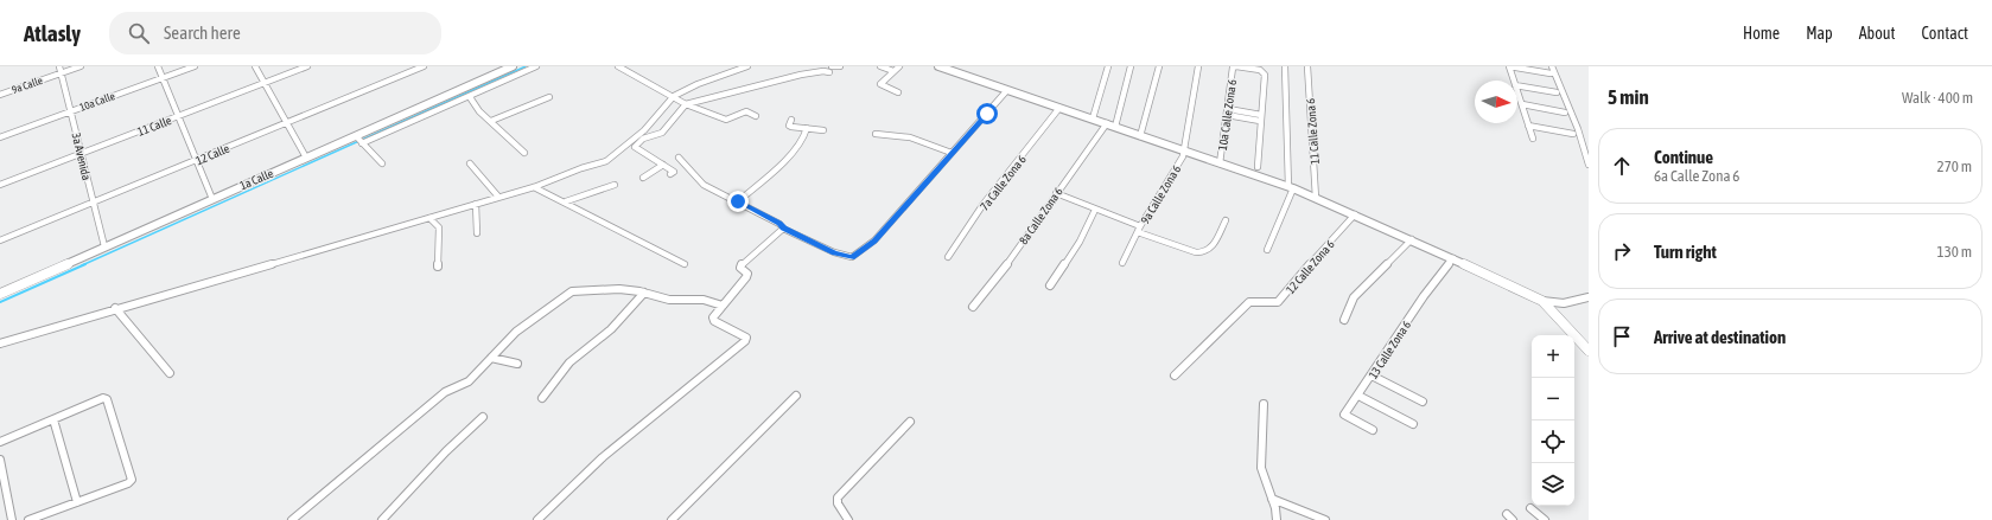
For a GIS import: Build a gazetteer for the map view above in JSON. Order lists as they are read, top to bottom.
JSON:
{
  "streets": {
    "street": [
      "9a Calle",
      "10a Calle",
      "10a Calle Zona 6",
      "11 Calle",
      "11 Calle Zona 6",
      "12 Calle",
      "3a Avenida",
      "1a Calle",
      "7a Calle Zona 6",
      "9a Calle Zona 6",
      "8a Calle Zona 6",
      "12 Calle Zona 6",
      "13 Calle Zona 6"
    ]
  },
  "crossings": [
    ["9a Calle", "3a Avenida"],
    ["10a Calle", "3a Avenida"],
    ["11 Calle", "3a Avenida"],
    ["12 Calle", "3a Avenida"],
    ["3a Avenida", "1a Calle"]
  ],
  "north": "right",
  "page": {
    "header": "Atlasly",
    "search": "Search here",
    "nav": [
      "Home",
      "Map",
      "About",
      "Contact"
    ],
    "heading": ["5 min", "Walk · 400 m"],
    "list": [
      ["Continue", "6a Calle Zona 6", "270 m"],
      ["Turn right", "130 m"],
      "Arrive at destination"
    ],
    "map_buttons": ["+", "−"]
  }
}
